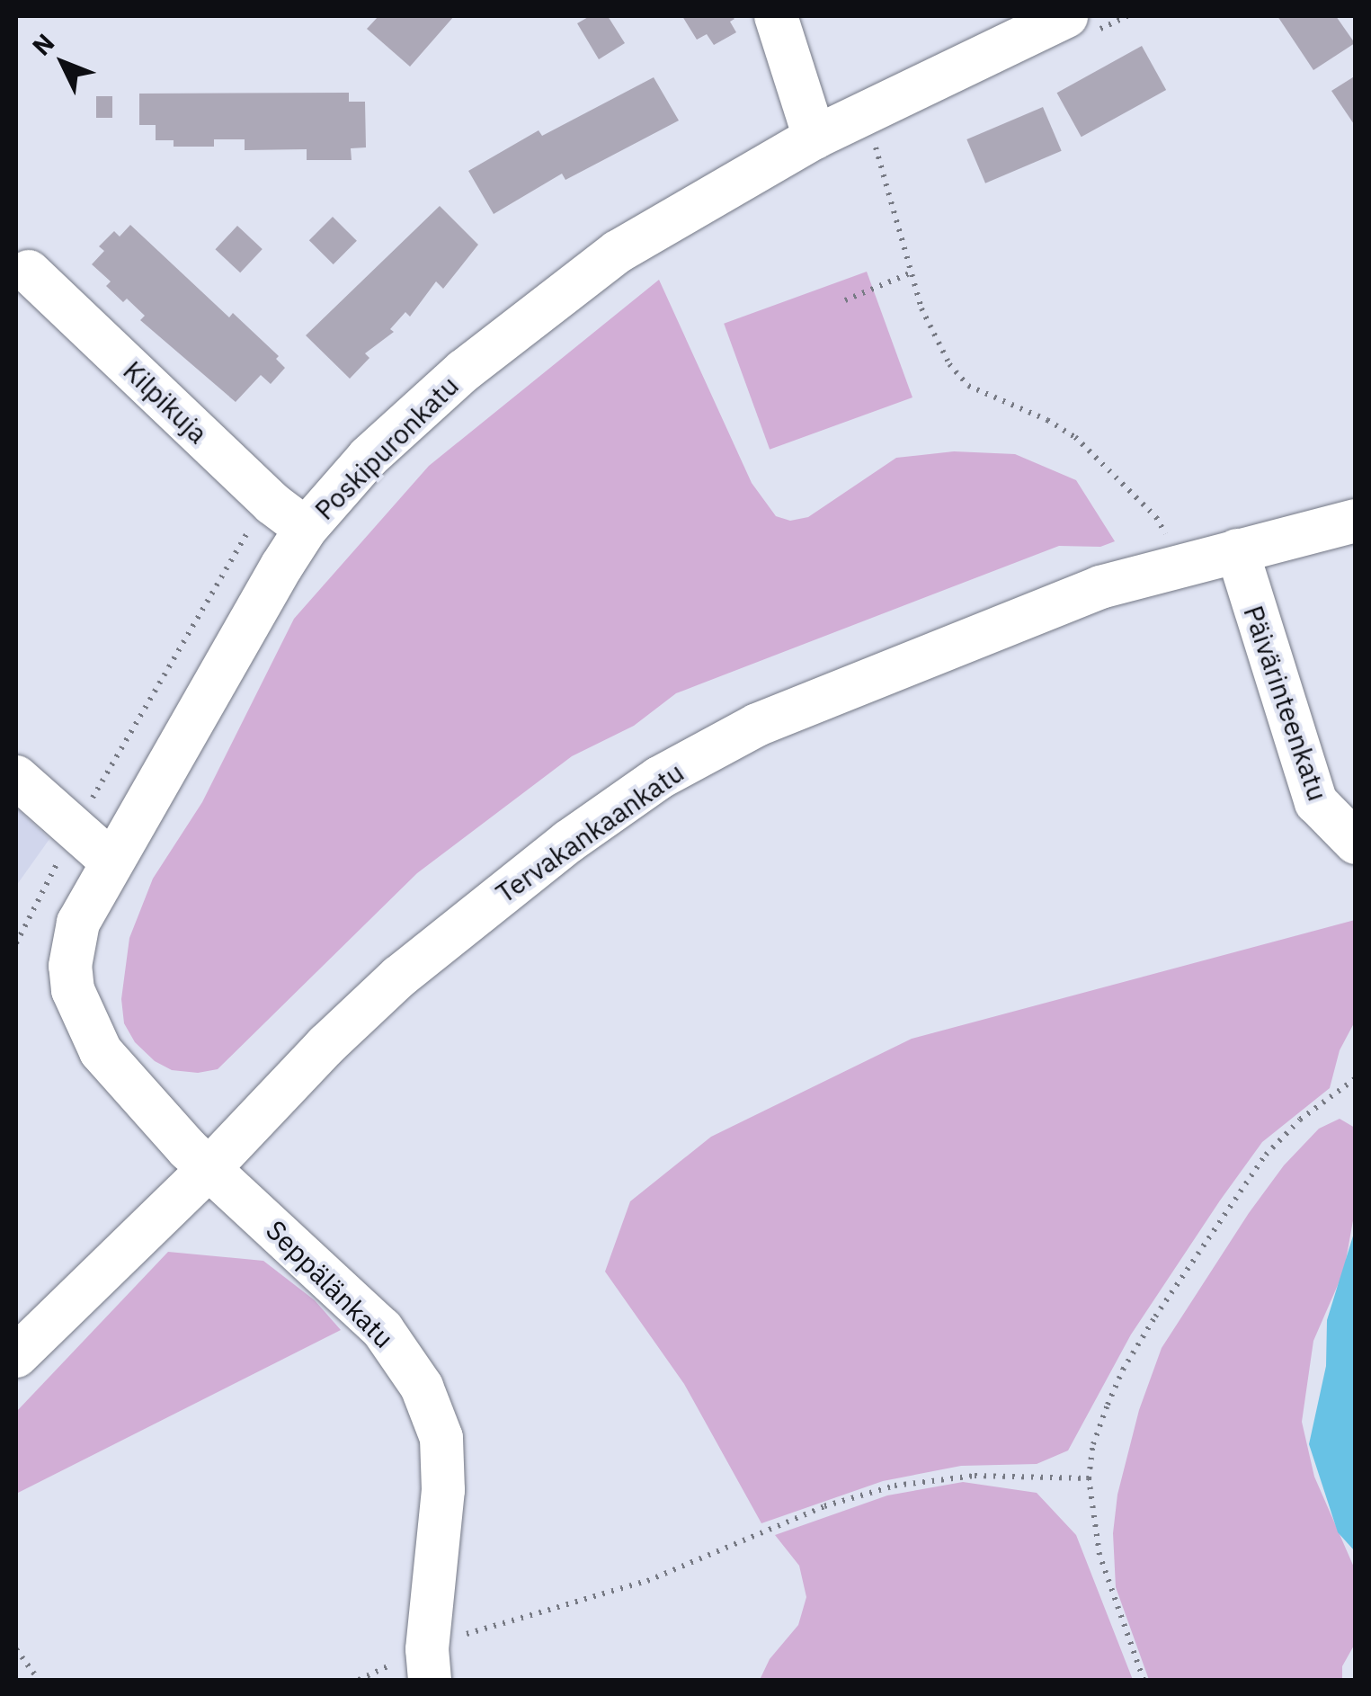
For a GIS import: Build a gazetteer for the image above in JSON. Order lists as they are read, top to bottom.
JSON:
{
  "streets": {
    "street": [
      "Kilpikuja",
      "Poskipuronkatu",
      "Päivärinteenkatu",
      "Tervakankaankatu",
      "Seppälänkatu"
    ]
  },
  "crossings": [
    ["Kilpikuja", "Poskipuronkatu"],
    ["Poskipuronkatu", "Tervakankaankatu"],
    ["Poskipuronkatu", "Seppälänkatu"],
    ["Päivärinteenkatu", "Tervakankaankatu"],
    ["Tervakankaankatu", "Seppälänkatu"]
  ],
  "north": "top left"
}
